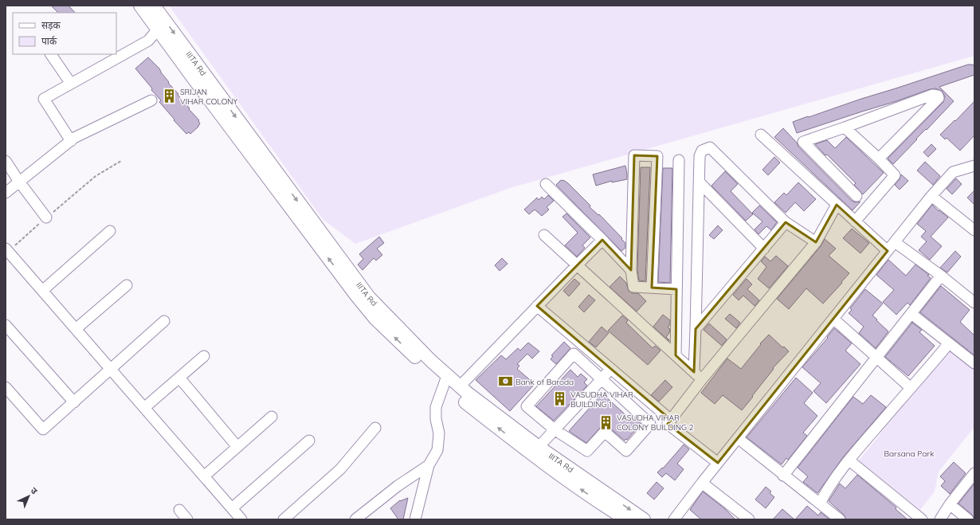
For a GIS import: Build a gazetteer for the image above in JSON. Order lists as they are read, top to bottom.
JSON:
{
  "streets": {
    "main road": ["IIITA Rd"]
  },
  "parks": ["Barsana Park"],
  "places": {
    "building": ["SRIJAN VIHAR COLONY", "VASUDHA VIHAR BUILDING 1", "VASUDHA VIHAR COLONY BUILDING 2"],
    "bank": ["Bank of Baroda"]
  },
  "legend": ["सड़क", "पार्क"],
  "north": "top right"
}
